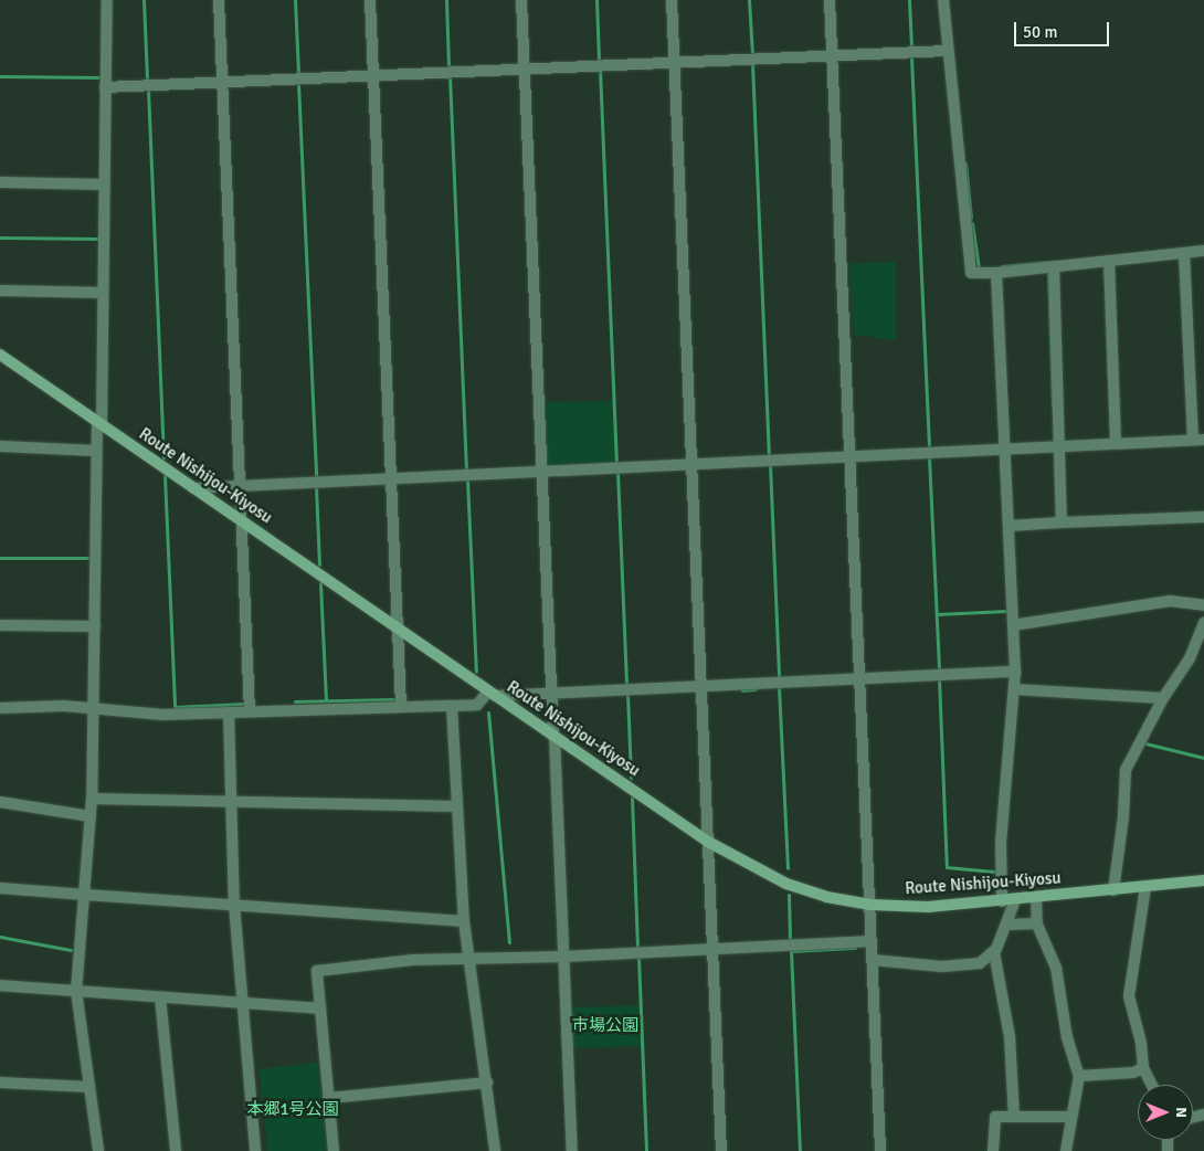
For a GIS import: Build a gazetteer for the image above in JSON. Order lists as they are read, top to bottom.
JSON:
{
  "streets": {
    "main road": ["Route Nishijou-Kiyosu"]
  },
  "parks": ["市場公園", "本郷1号公園"],
  "scale_bar": "50 m",
  "north": "right"
}
